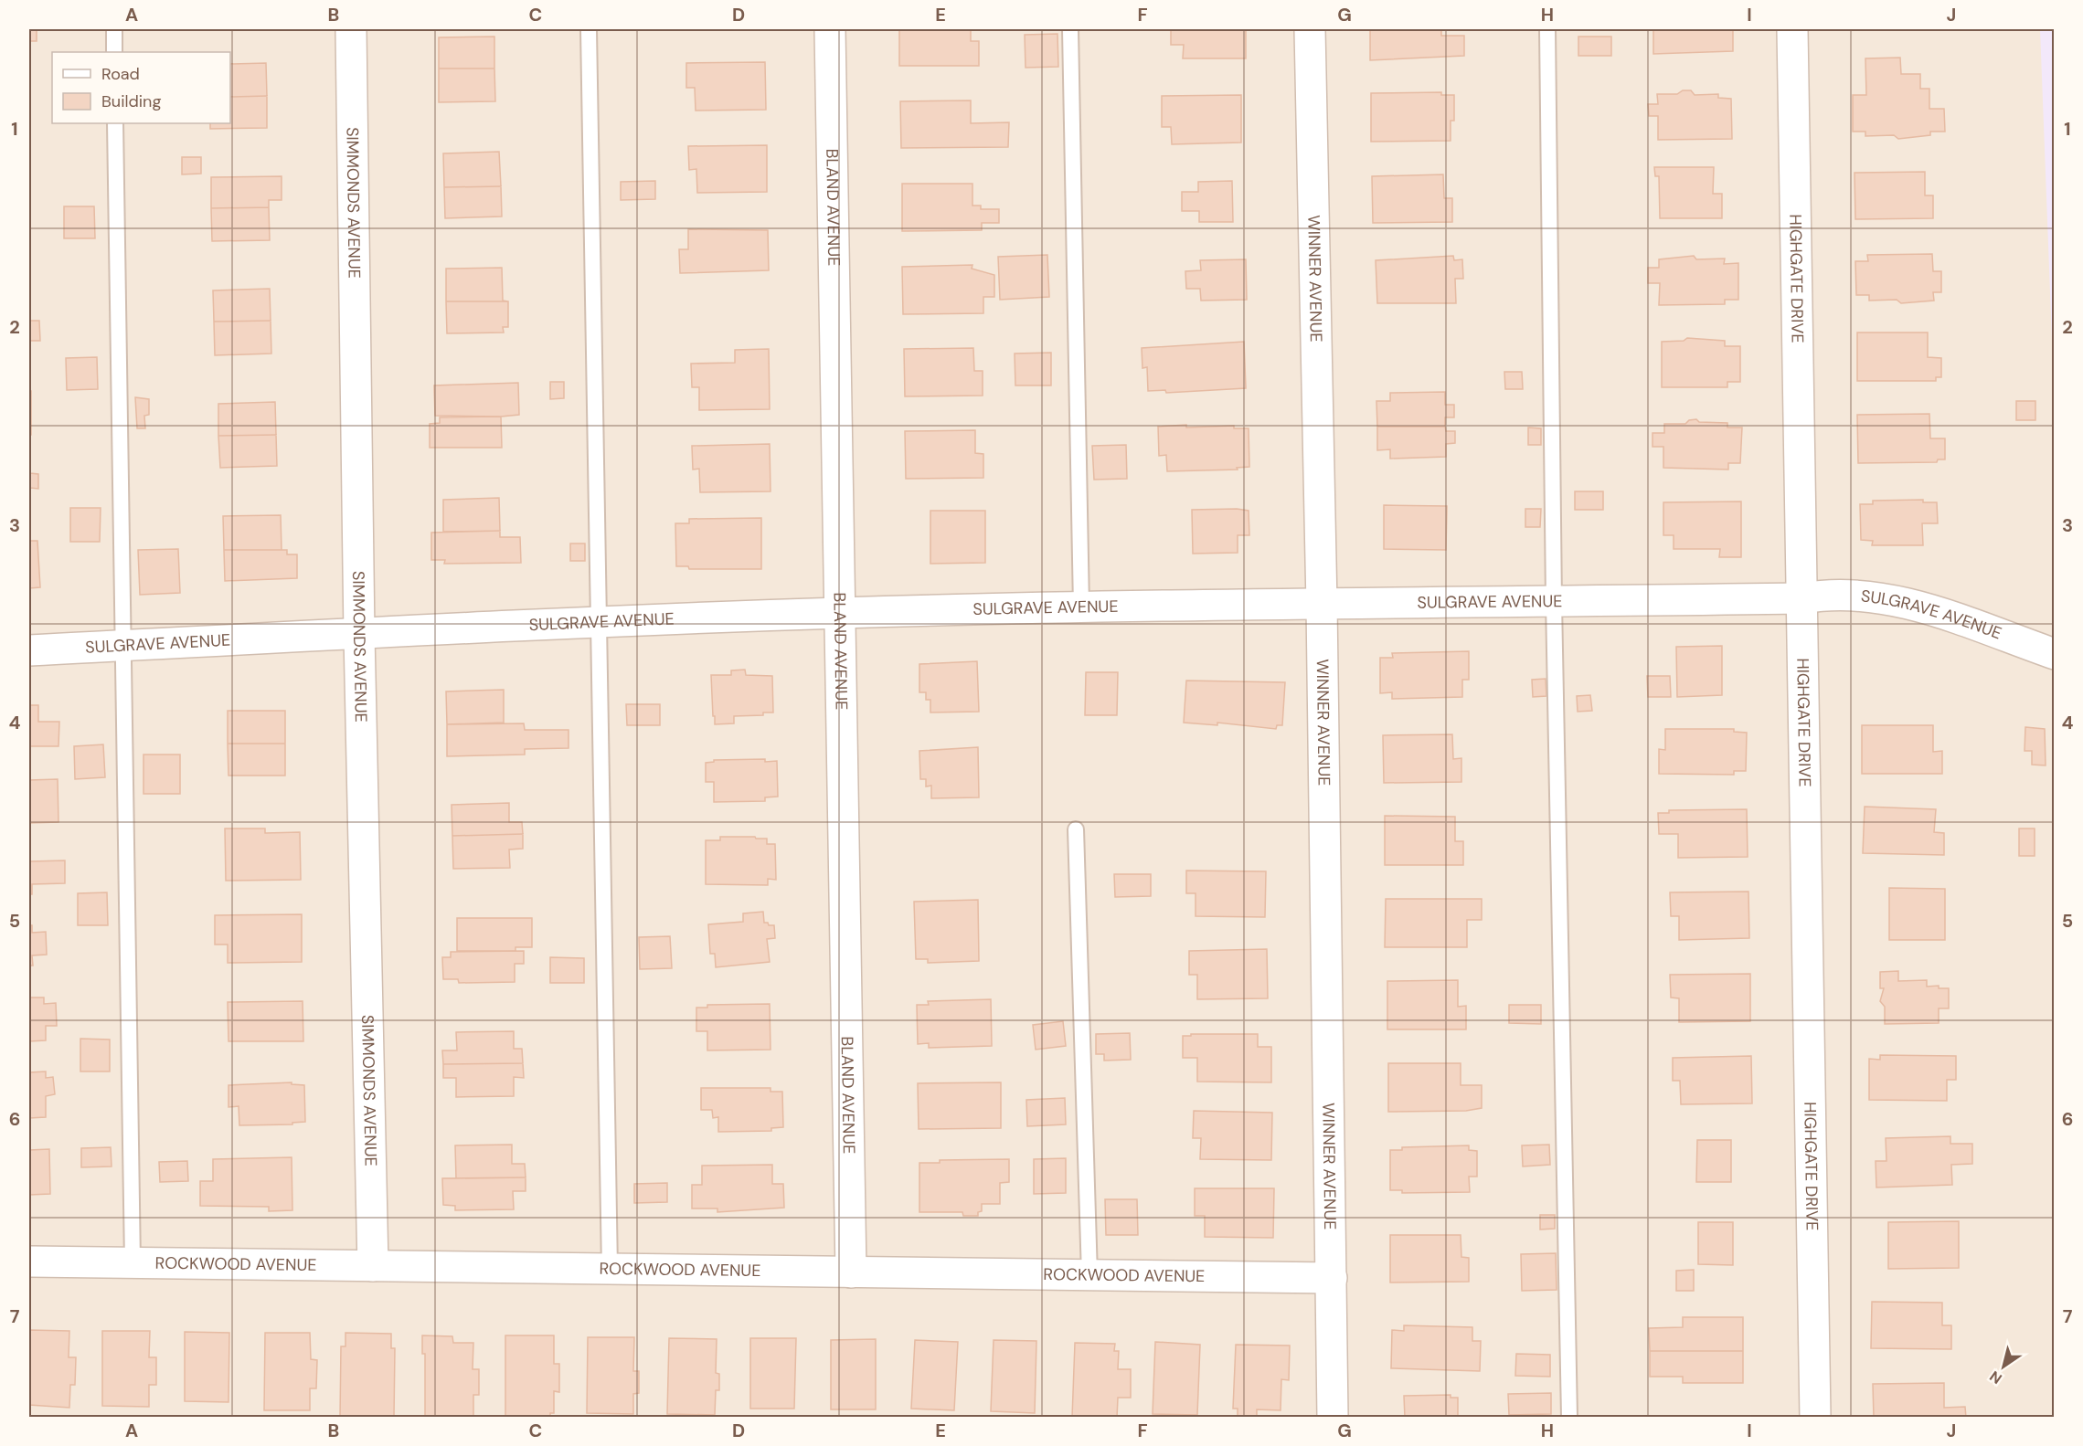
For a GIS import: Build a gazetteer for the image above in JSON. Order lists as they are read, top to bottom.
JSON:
{
  "streets": {
    "street": [
      "SIMMONDS AVENUE",
      "BLAND AVENUE",
      "WINNER AVENUE",
      "HIGHGATE DRIVE",
      "SULGRAVE AVENUE",
      "ROCKWOOD AVENUE"
    ]
  },
  "crossings": [
    ["SIMMONDS AVENUE", "SULGRAVE AVENUE"],
    ["SIMMONDS AVENUE", "ROCKWOOD AVENUE"],
    ["BLAND AVENUE", "SULGRAVE AVENUE"],
    ["BLAND AVENUE", "ROCKWOOD AVENUE"],
    ["WINNER AVENUE", "SULGRAVE AVENUE"],
    ["WINNER AVENUE", "ROCKWOOD AVENUE"],
    ["HIGHGATE DRIVE", "SULGRAVE AVENUE"]
  ],
  "legend": ["Road", "Building"],
  "north": "bottom left",
  "grid": {
    "columns": [
      "A",
      "B",
      "C",
      "D",
      "E",
      "F",
      "G",
      "H",
      "I",
      "J"
    ],
    "rows": [
      "1",
      "2",
      "3",
      "4",
      "5",
      "6",
      "7"
    ]
  }
}
